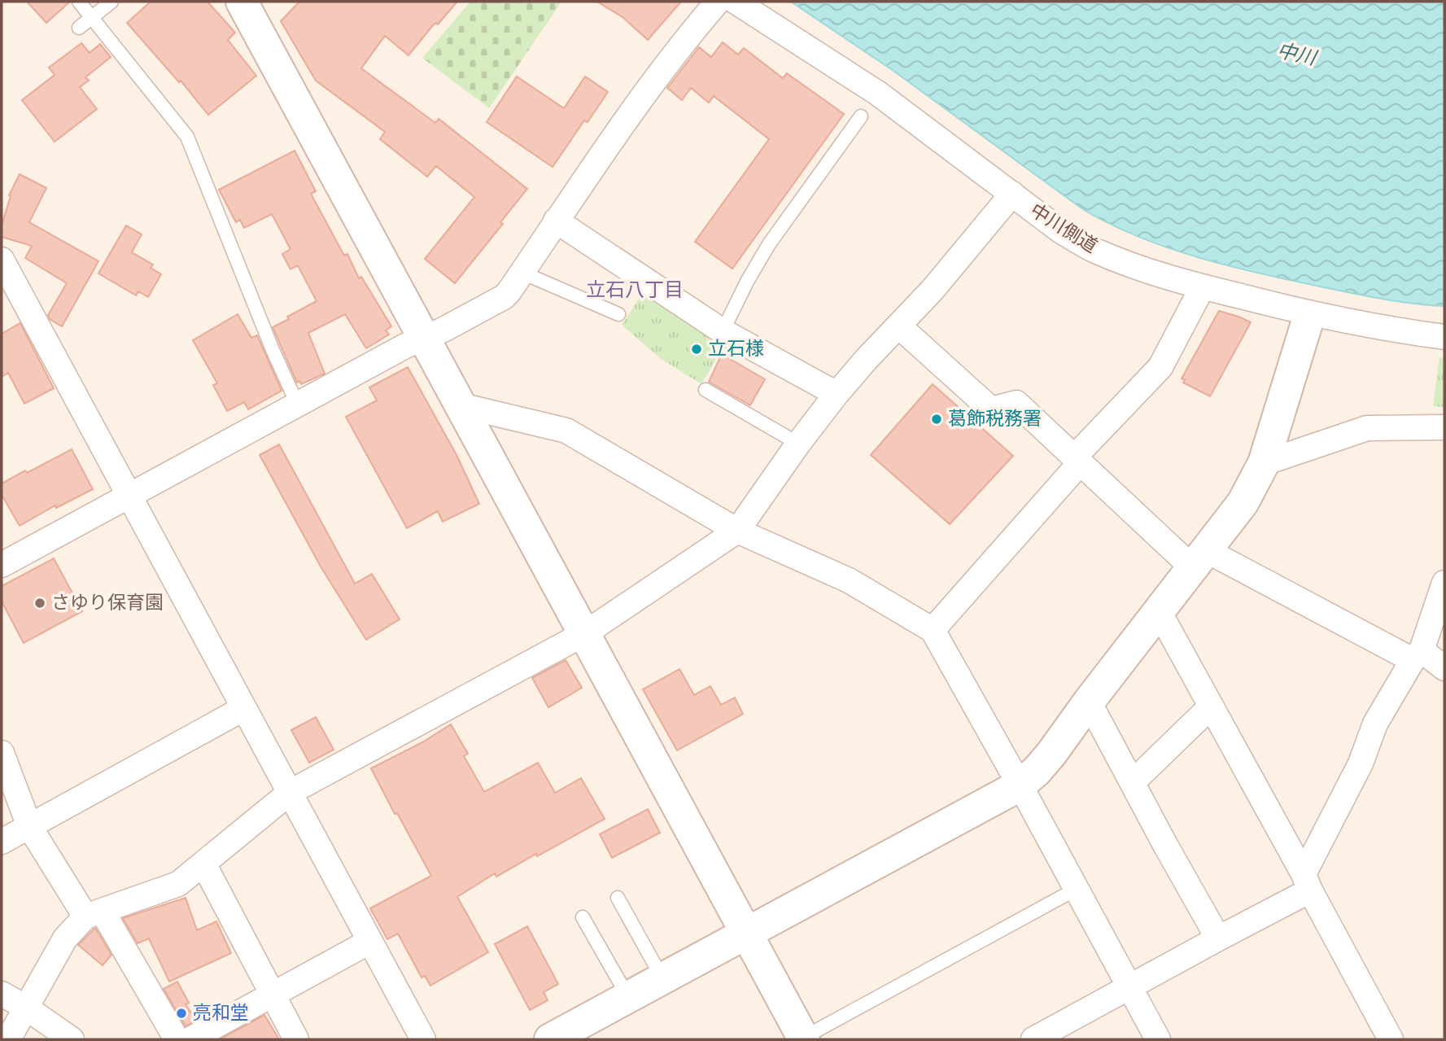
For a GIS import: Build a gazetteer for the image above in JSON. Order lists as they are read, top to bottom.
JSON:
{
  "streets": {
    "street": ["中川側道"]
  },
  "districts": ["立石八丁目"],
  "water": ["中川"],
  "places": [
    "立石様",
    "葛飾税務署",
    "さゆり保育園",
    "亮和堂"
  ]
}
